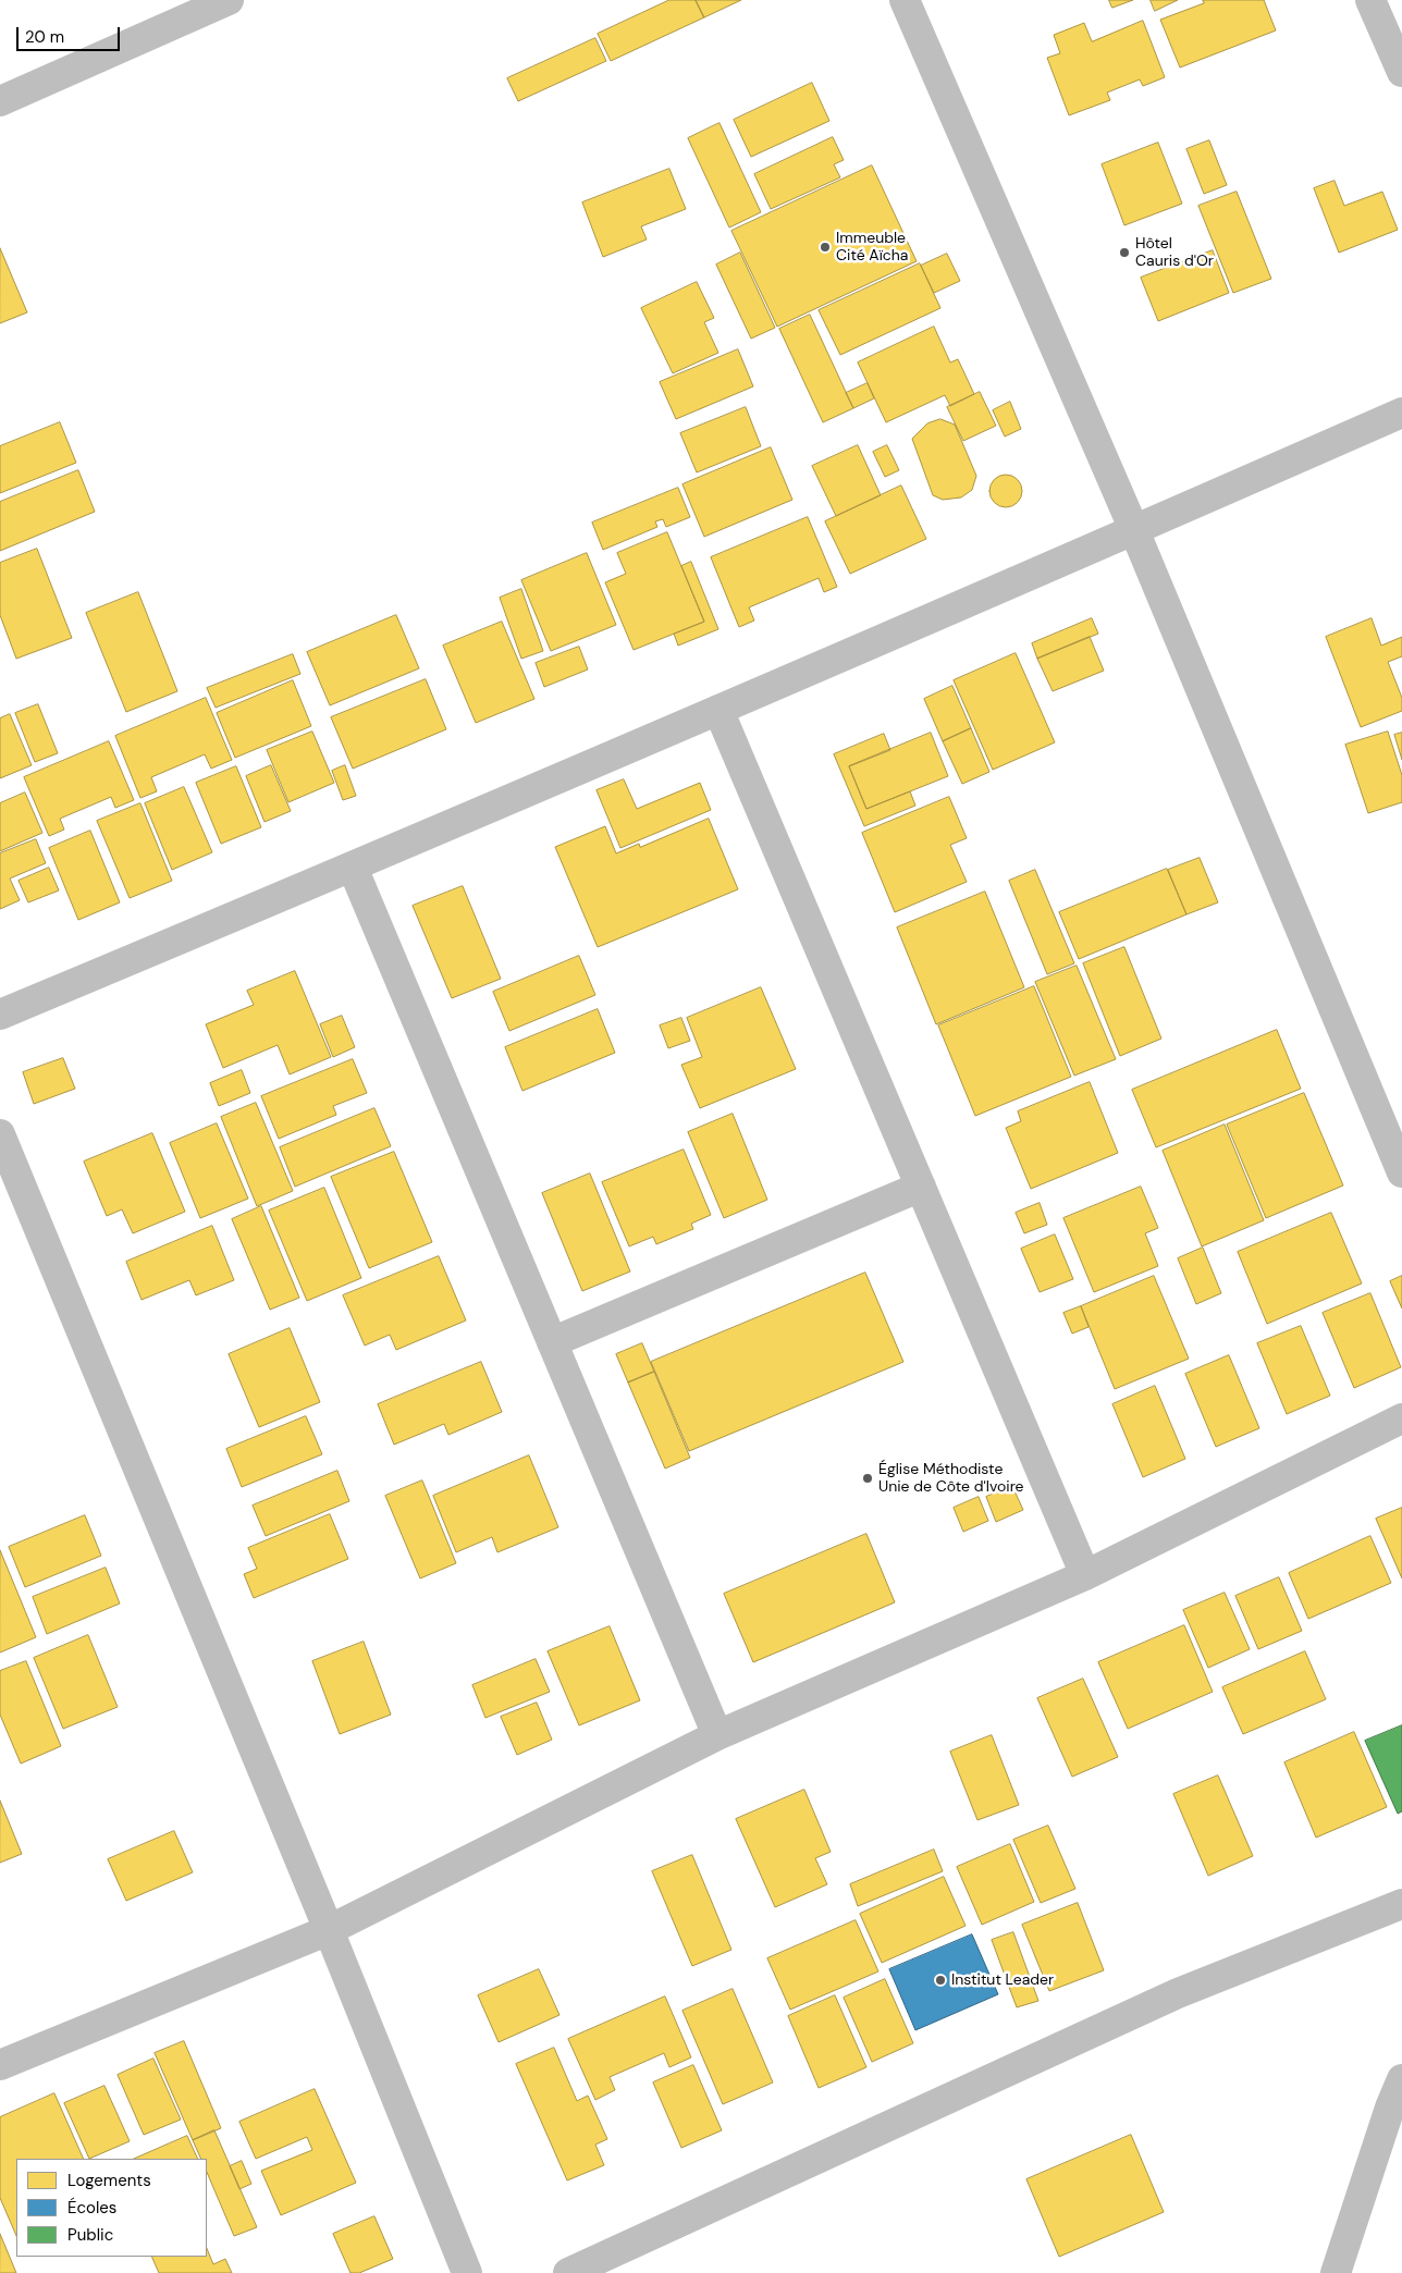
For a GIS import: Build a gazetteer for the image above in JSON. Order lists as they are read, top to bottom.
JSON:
{
  "places": [
    "Immeuble Cité Aïcha",
    "Hôtel Cauris d'Or",
    "Église Méthodiste Unie de Côte d'Ivoire",
    "Institut Leader"
  ],
  "legend": ["Logements", "Écoles", "Public"],
  "scale_bar": "20 m"
}
